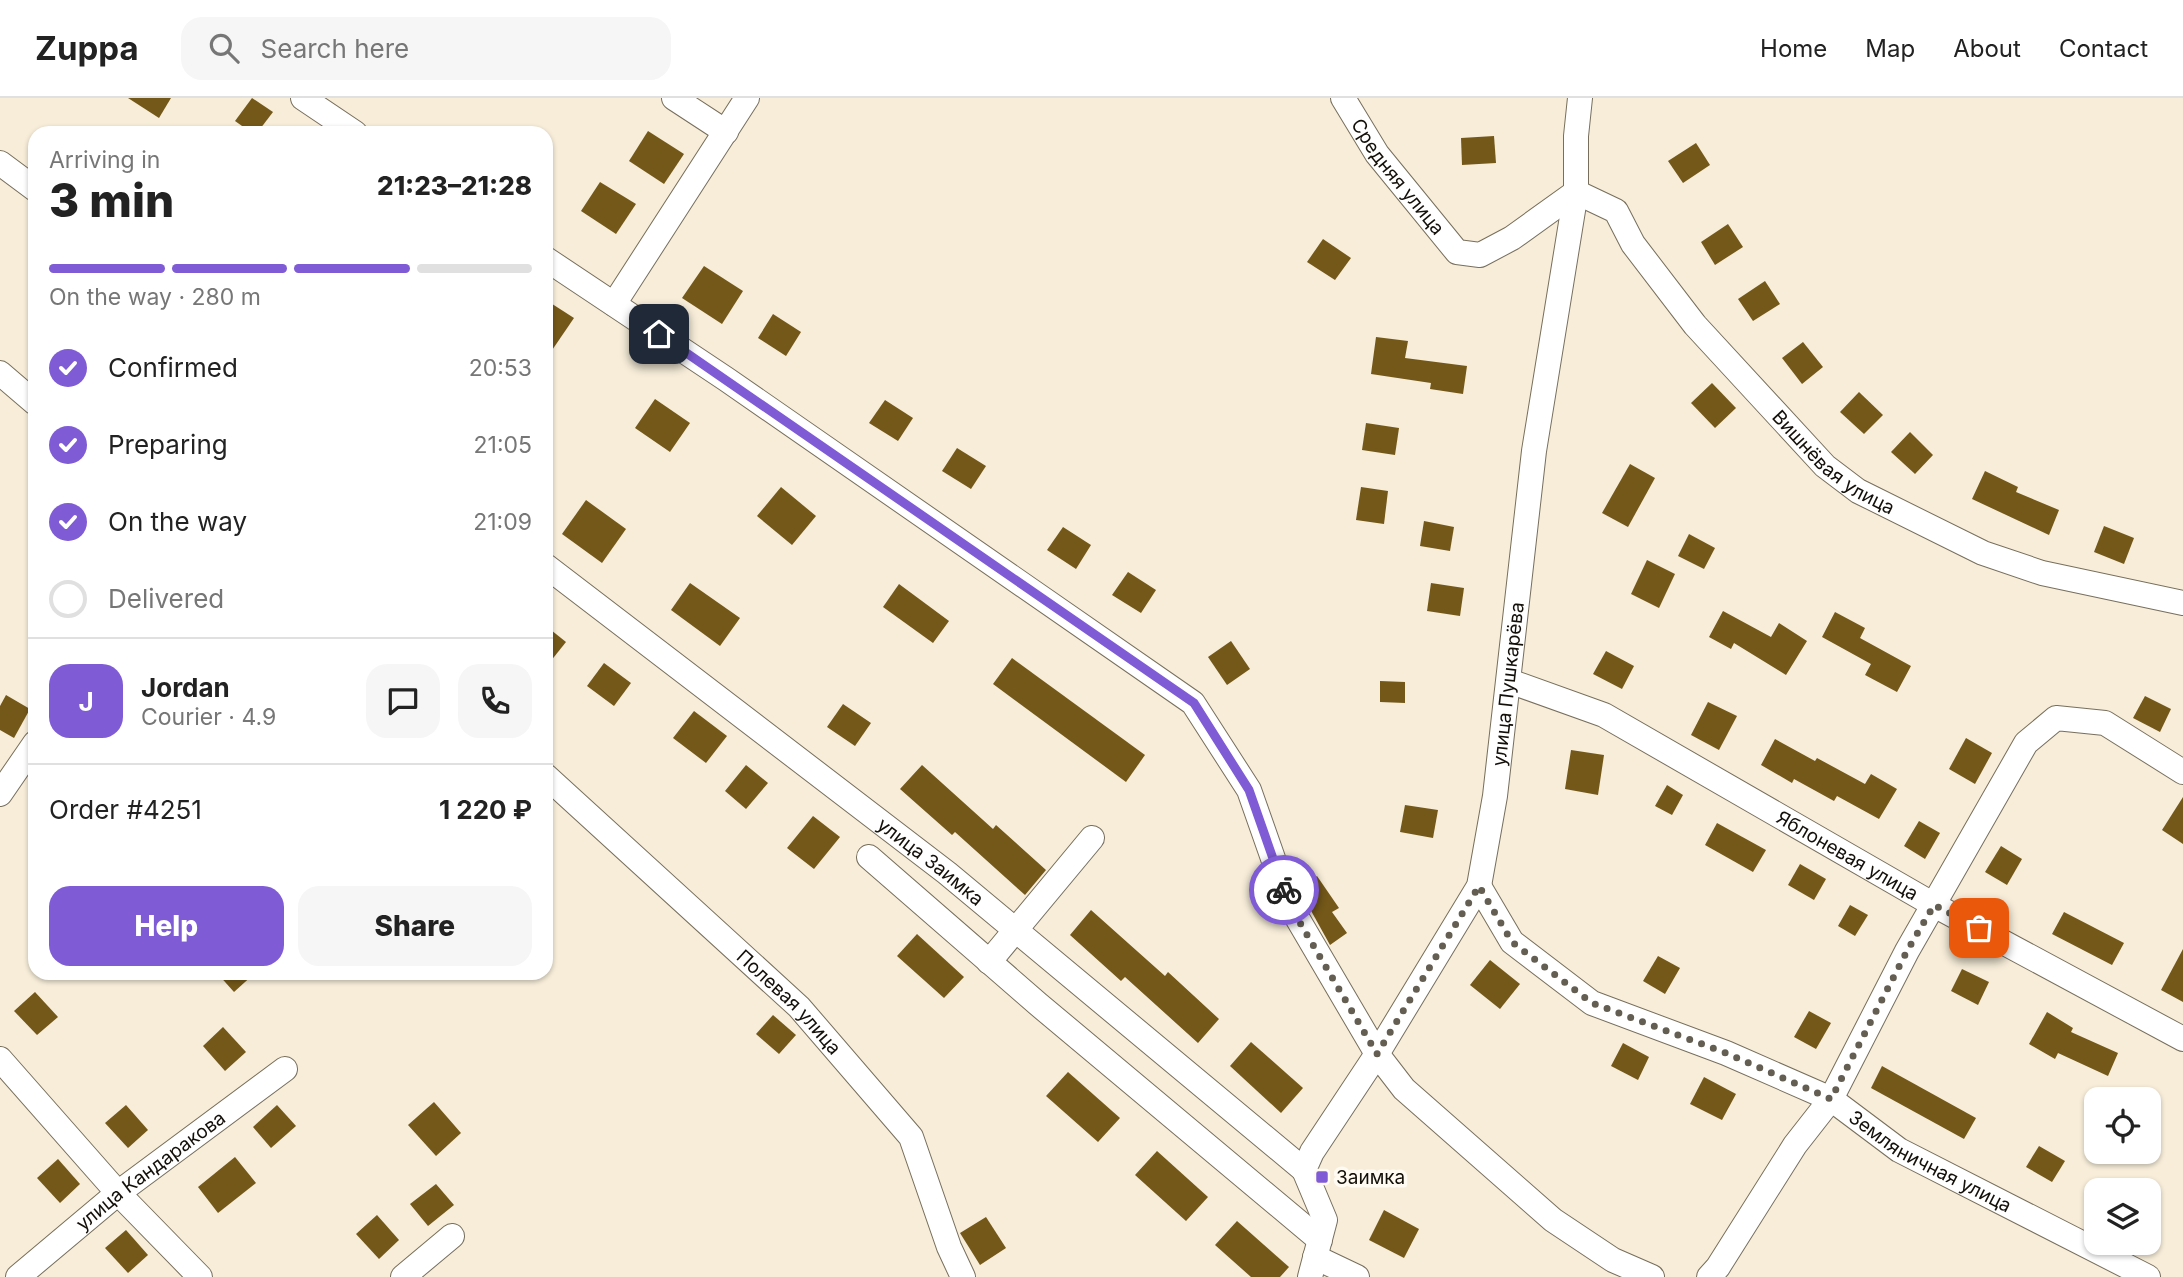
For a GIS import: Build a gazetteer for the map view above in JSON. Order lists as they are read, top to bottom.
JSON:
{
  "streets": {
    "street": [
      "Средняя улица",
      "Вишнёвая улица",
      "улица Пушкарёва",
      "Яблоневая улица",
      "улица Заимка",
      "Полевая улица",
      "Земляничная улица",
      "улица Кандаракова"
    ]
  },
  "crossings": [
    ["Средняя улица", "Вишнёвая улица"],
    ["Средняя улица", "улица Пушкарёва"],
    ["Вишнёвая улица", "улица Пушкарёва"],
    ["улица Пушкарёва", "Яблоневая улица"],
    ["улица Пушкарёва", "улица Заимка"],
    ["улица Пушкарёва", "Земляничная улица"]
  ],
  "places": {
    "transit": ["Заимка"]
  },
  "page": {
    "header": "Zuppa",
    "search": "Search here",
    "nav": [
      "Home",
      "Map",
      "About",
      "Contact"
    ],
    "heading": ["3 min", "Arriving in", "21:23–21:28"],
    "panel": [
      "Jordan",
      "Courier · 4.9",
      "Order #4251",
      "1 220 ₽"
    ],
    "bar": "On the way · 280 m",
    "list": [
      ["Confirmed", "20:53"],
      ["Preparing", "21:05"],
      ["On the way", "21:09"],
      "Delivered"
    ],
    "round": "J",
    "buttons": ["Help", "Share"]
  }
}
